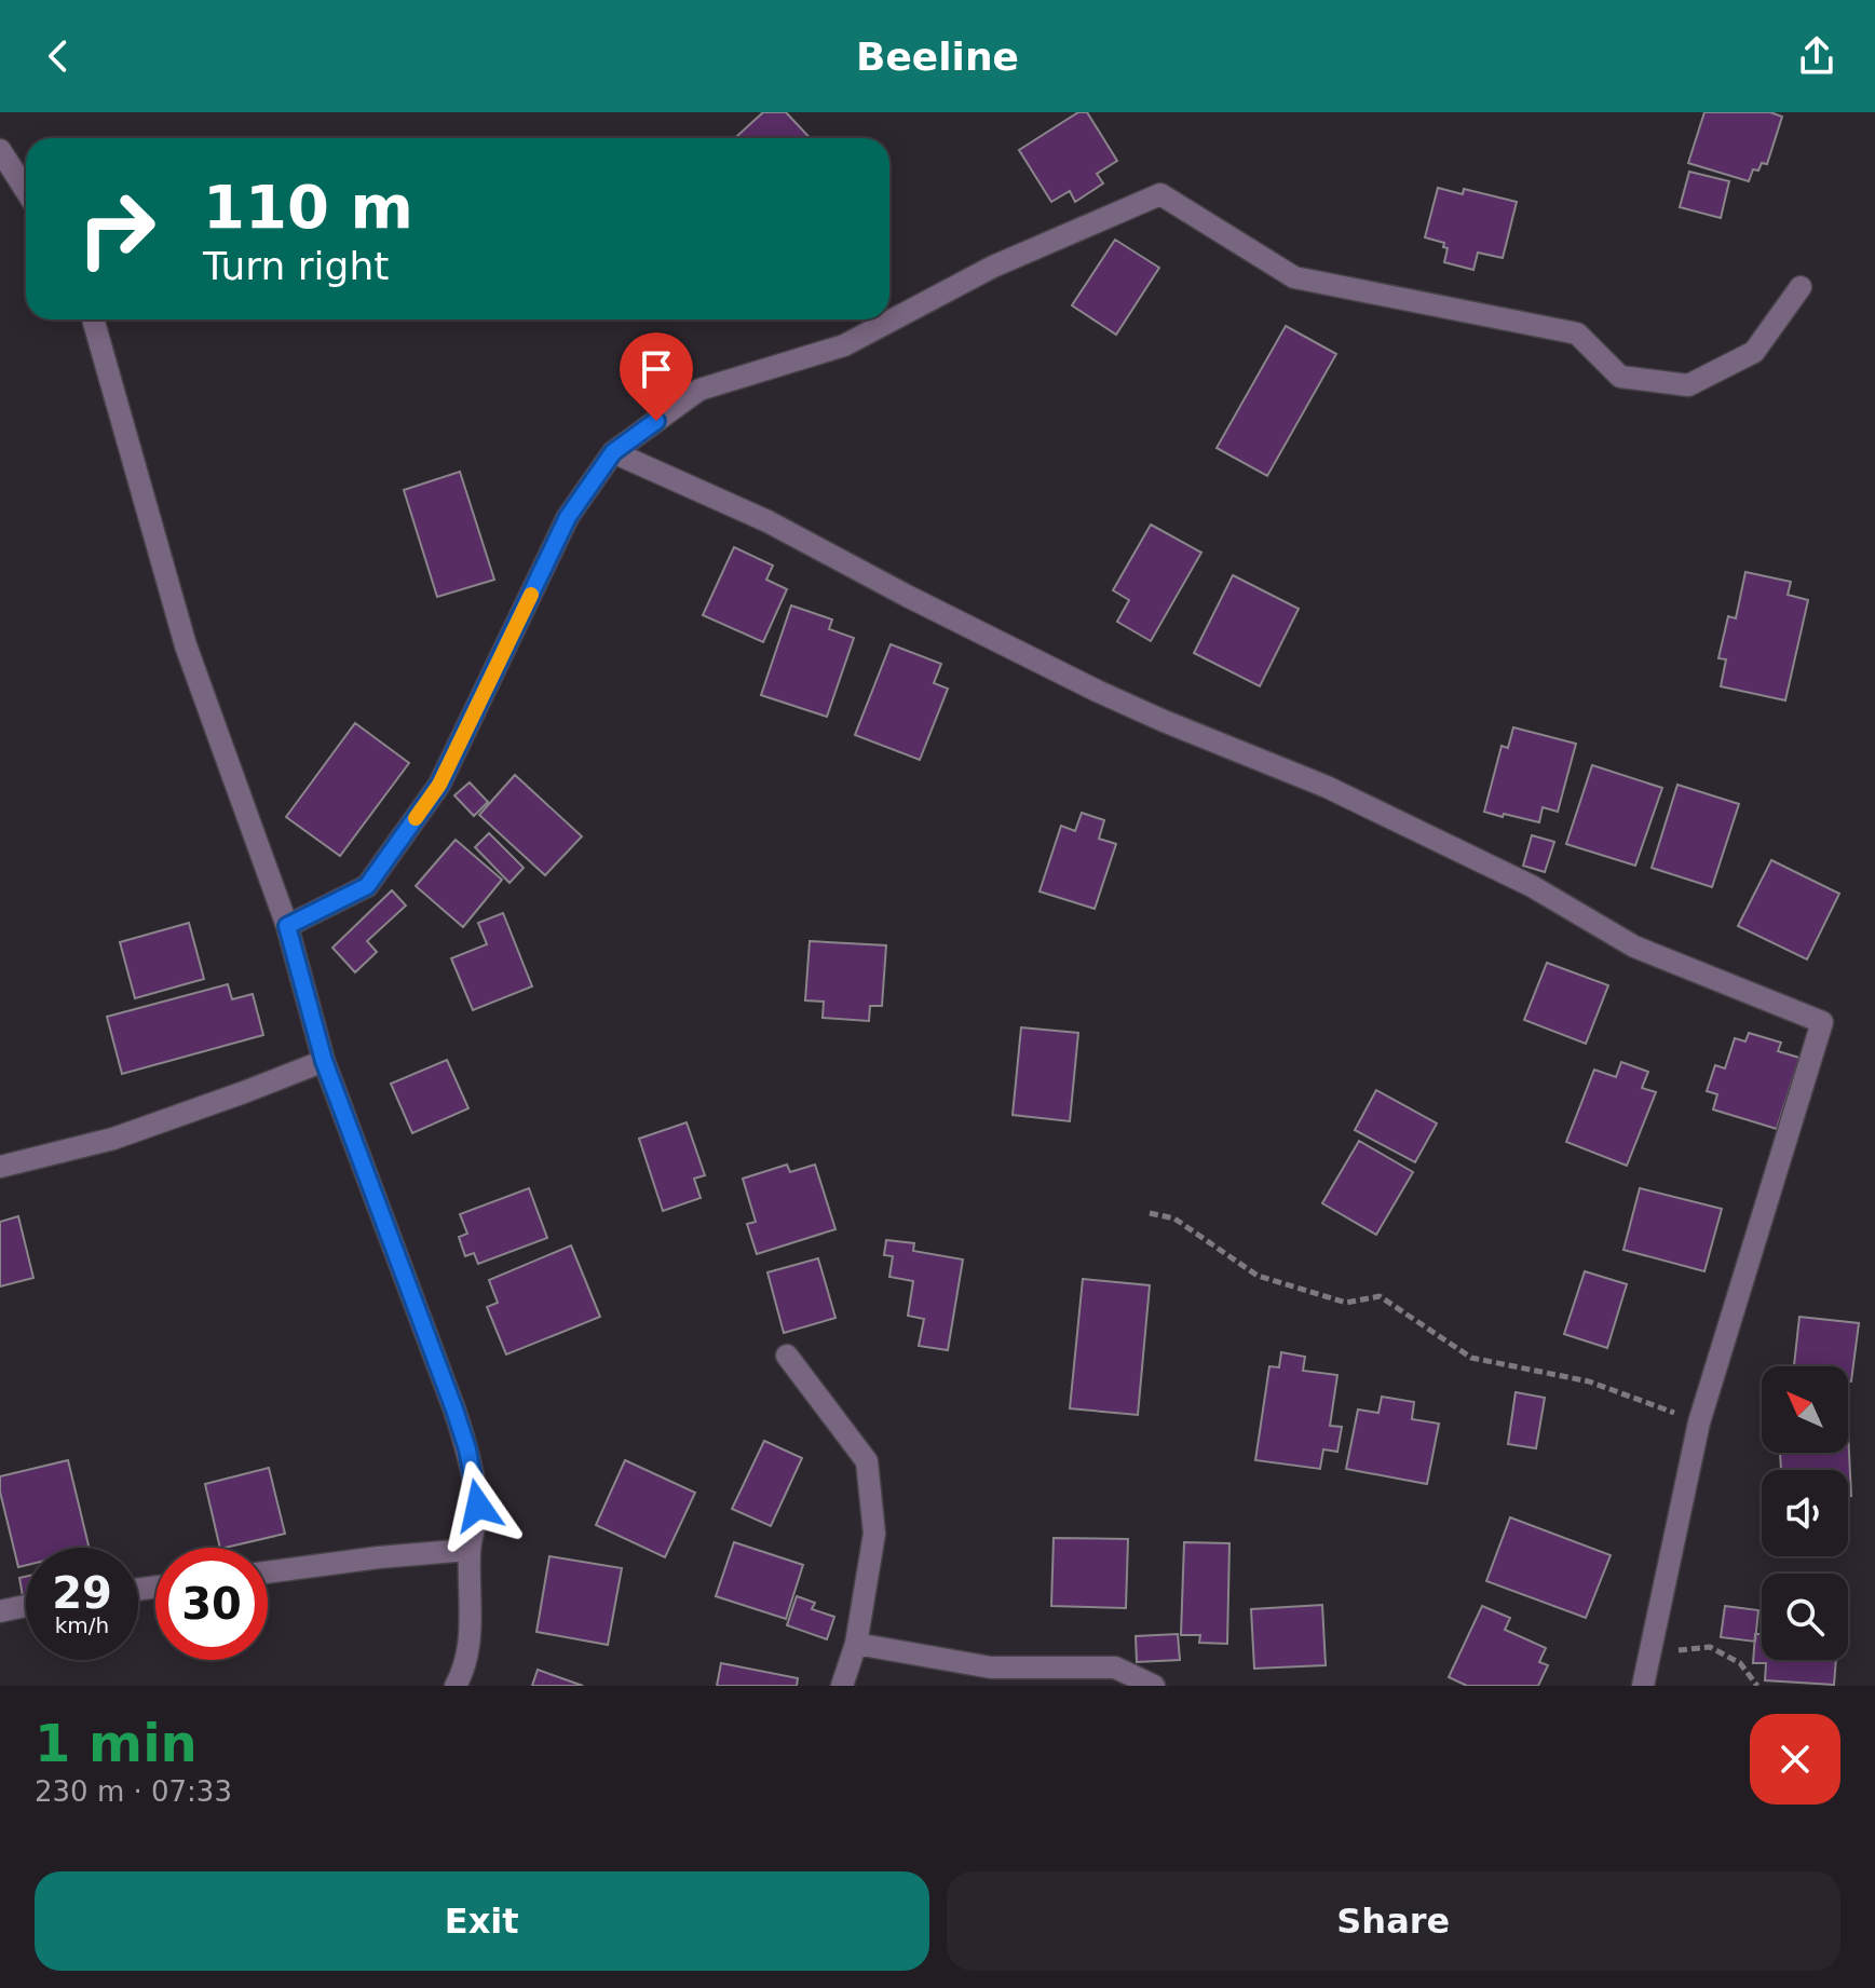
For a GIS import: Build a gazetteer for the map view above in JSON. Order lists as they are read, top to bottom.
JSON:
{
  "north": "top left",
  "page": {
    "header": "Beeline",
    "turn": ["110 m", "Turn right"],
    "speed": "29 km/h",
    "limit": "30",
    "heading": ["1 min", "230 m · 07:33"],
    "buttons": ["Exit", "Share"]
  }
}
